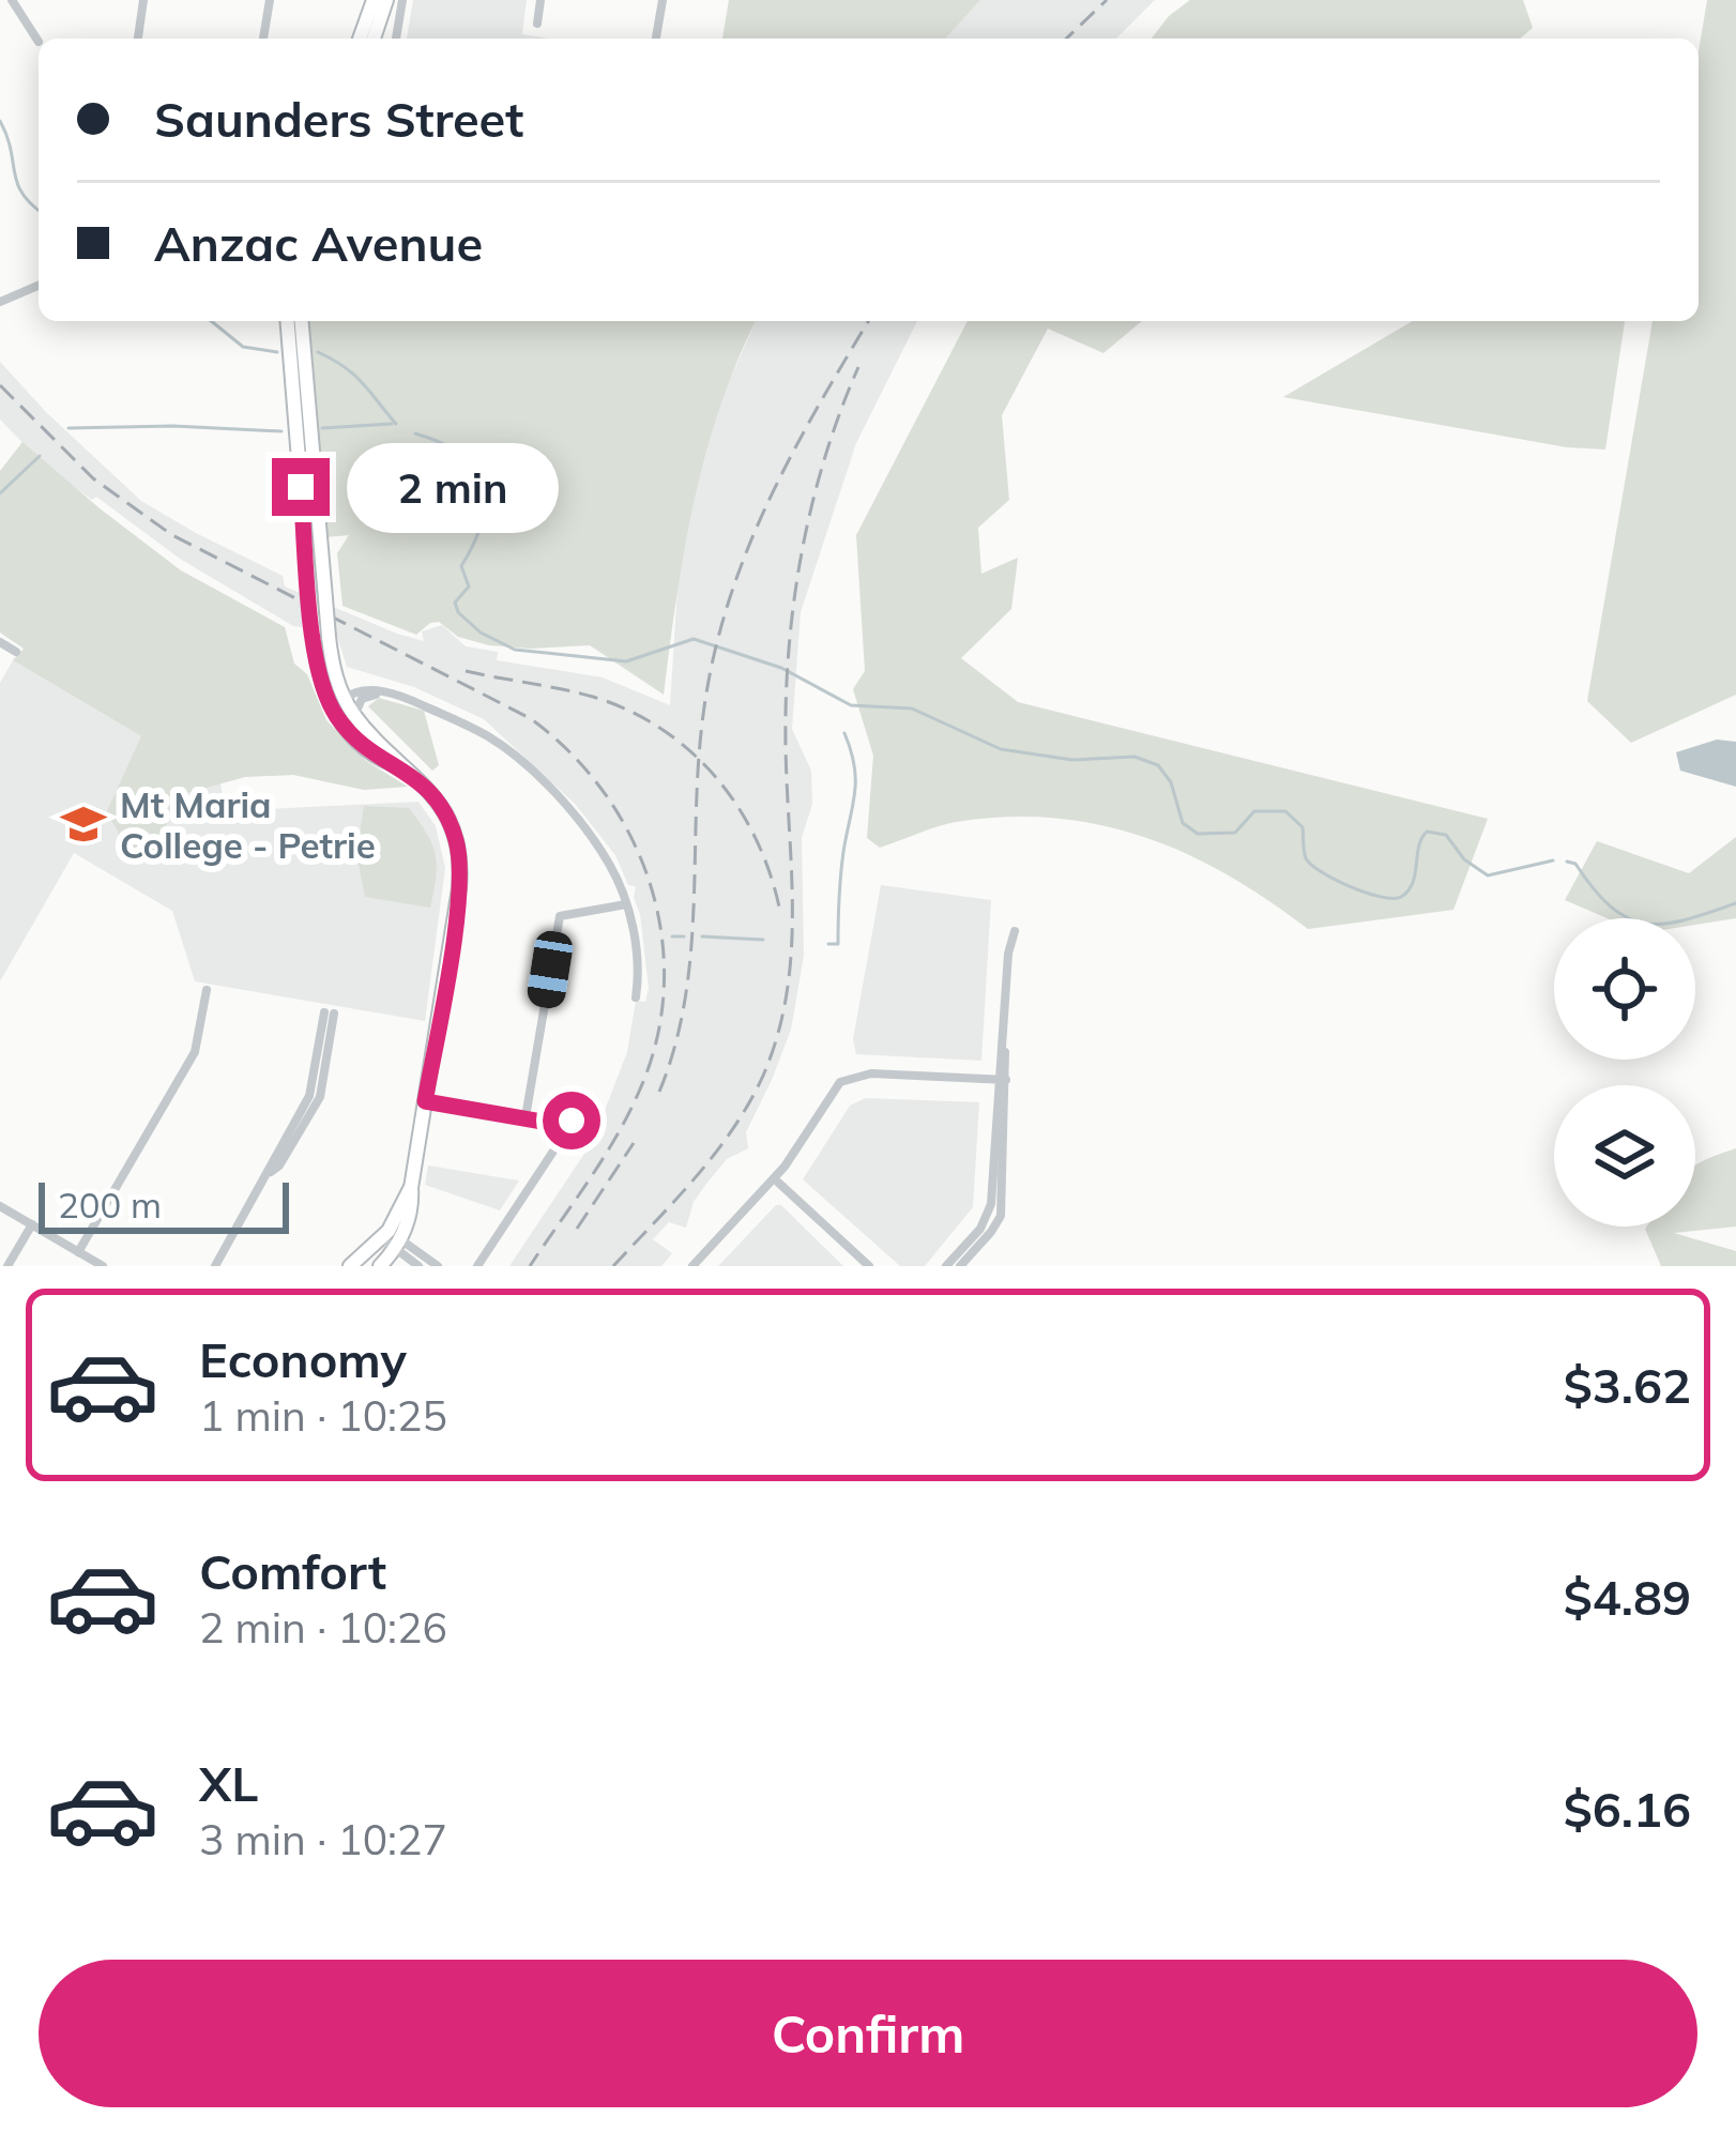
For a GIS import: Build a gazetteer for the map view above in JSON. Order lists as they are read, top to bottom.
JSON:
{
  "places": {
    "school or university": ["Mt Maria College - Petrie"]
  },
  "scale_bar": "200 m",
  "page": {
    "banner": ["Saunders Street", "Anzac Avenue"],
    "bubble": "2 min",
    "scale": "200 m",
    "list": [
      {
        "name": "Economy",
        "note": "1 min · 10:25",
        "value": "$3.62"
      },
      {
        "name": "Comfort",
        "note": "2 min · 10:26",
        "value": "$4.89"
      },
      {
        "name": "XL",
        "note": "3 min · 10:27",
        "value": "$6.16"
      }
    ],
    "buttons": "Confirm"
  }
}
